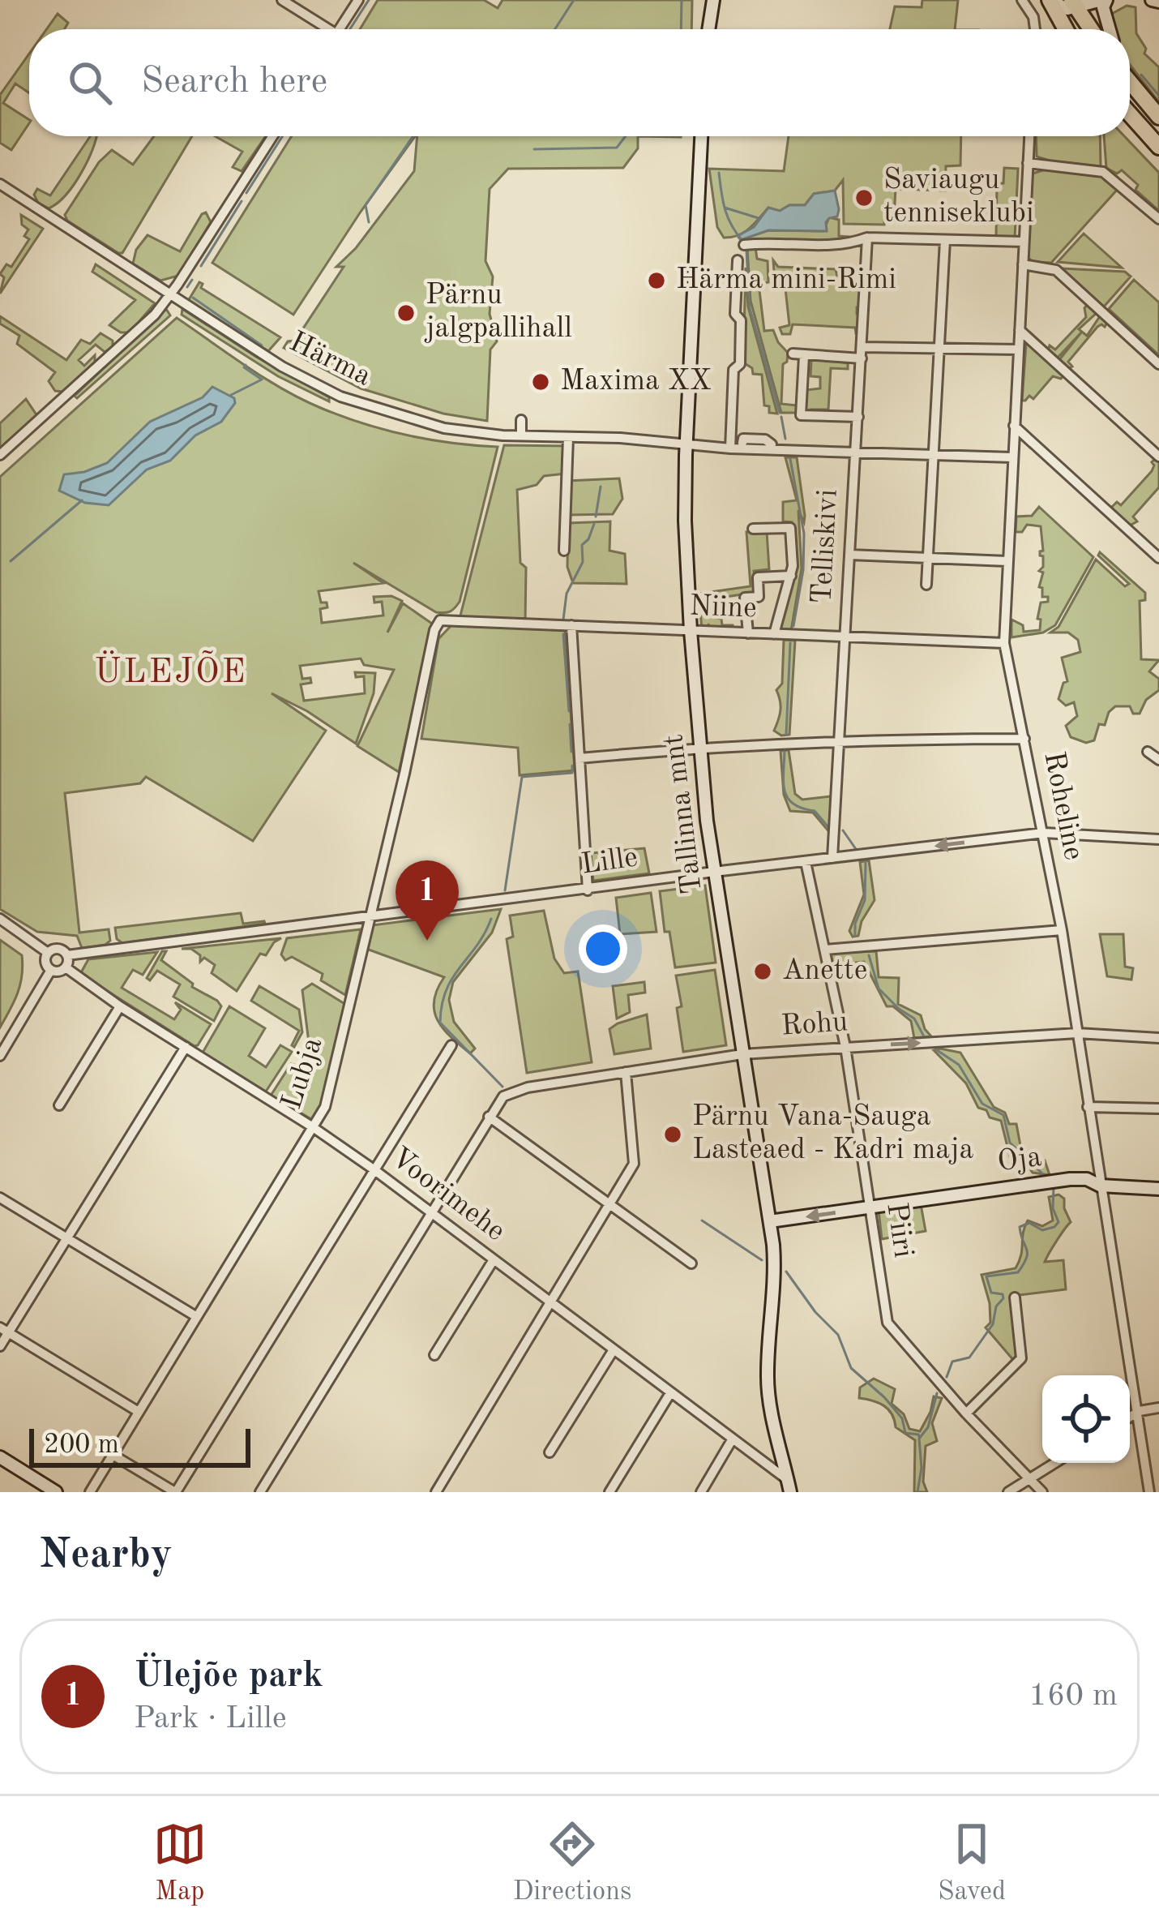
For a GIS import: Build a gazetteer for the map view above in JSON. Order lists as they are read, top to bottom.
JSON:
{
  "streets": {
    "main road": ["Tallinna mnt", "Oja"],
    "street": [
      "Härma",
      "Telliskivi",
      "Niine",
      "Roheline",
      "Lille",
      "Rohu",
      "Lubja",
      "Voorimehe",
      "Piiri"
    ]
  },
  "crossings": [
    ["Härma", "Telliskivi"],
    ["Härma", "Roheline"],
    ["Härma", "Tallinna mnt"],
    ["Telliskivi", "Niine"],
    ["Telliskivi", "Lille"],
    ["Niine", "Roheline"],
    ["Niine", "Tallinna mnt"],
    ["Niine", "Lubja"],
    ["Roheline", "Lille"],
    ["Roheline", "Rohu"],
    ["Roheline", "Oja"],
    ["Tallinna mnt", "Lille"],
    ["Tallinna mnt", "Rohu"],
    ["Tallinna mnt", "Oja"],
    ["Tallinna mnt", "Voorimehe"],
    ["Lille", "Lubja"],
    ["Lille", "Voorimehe"],
    ["Lille", "Piiri"],
    ["Rohu", "Piiri"],
    ["Lubja", "Voorimehe"],
    ["Oja", "Piiri"]
  ],
  "districts": ["ÜLEJÕE"],
  "places": [
    "Saviaugu tenniseklubi",
    "Härma mini-Rimi",
    "Pärnu jalgpallihall",
    "Maxima XX",
    "Anette",
    "Pärnu Vana-Sauga Lasteaed - Kadri maja"
  ],
  "scale_bar": "200 m",
  "page": {
    "search": "Search here",
    "pins": "1",
    "scale": "200 m",
    "heading": "Nearby",
    "list": [
      {
        "mark": "1",
        "name": "Ülejõe park",
        "note": "Park · Lille",
        "value": "160 m"
      }
    ],
    "nav": ["Map", "Directions", "Saved"]
  }
}
